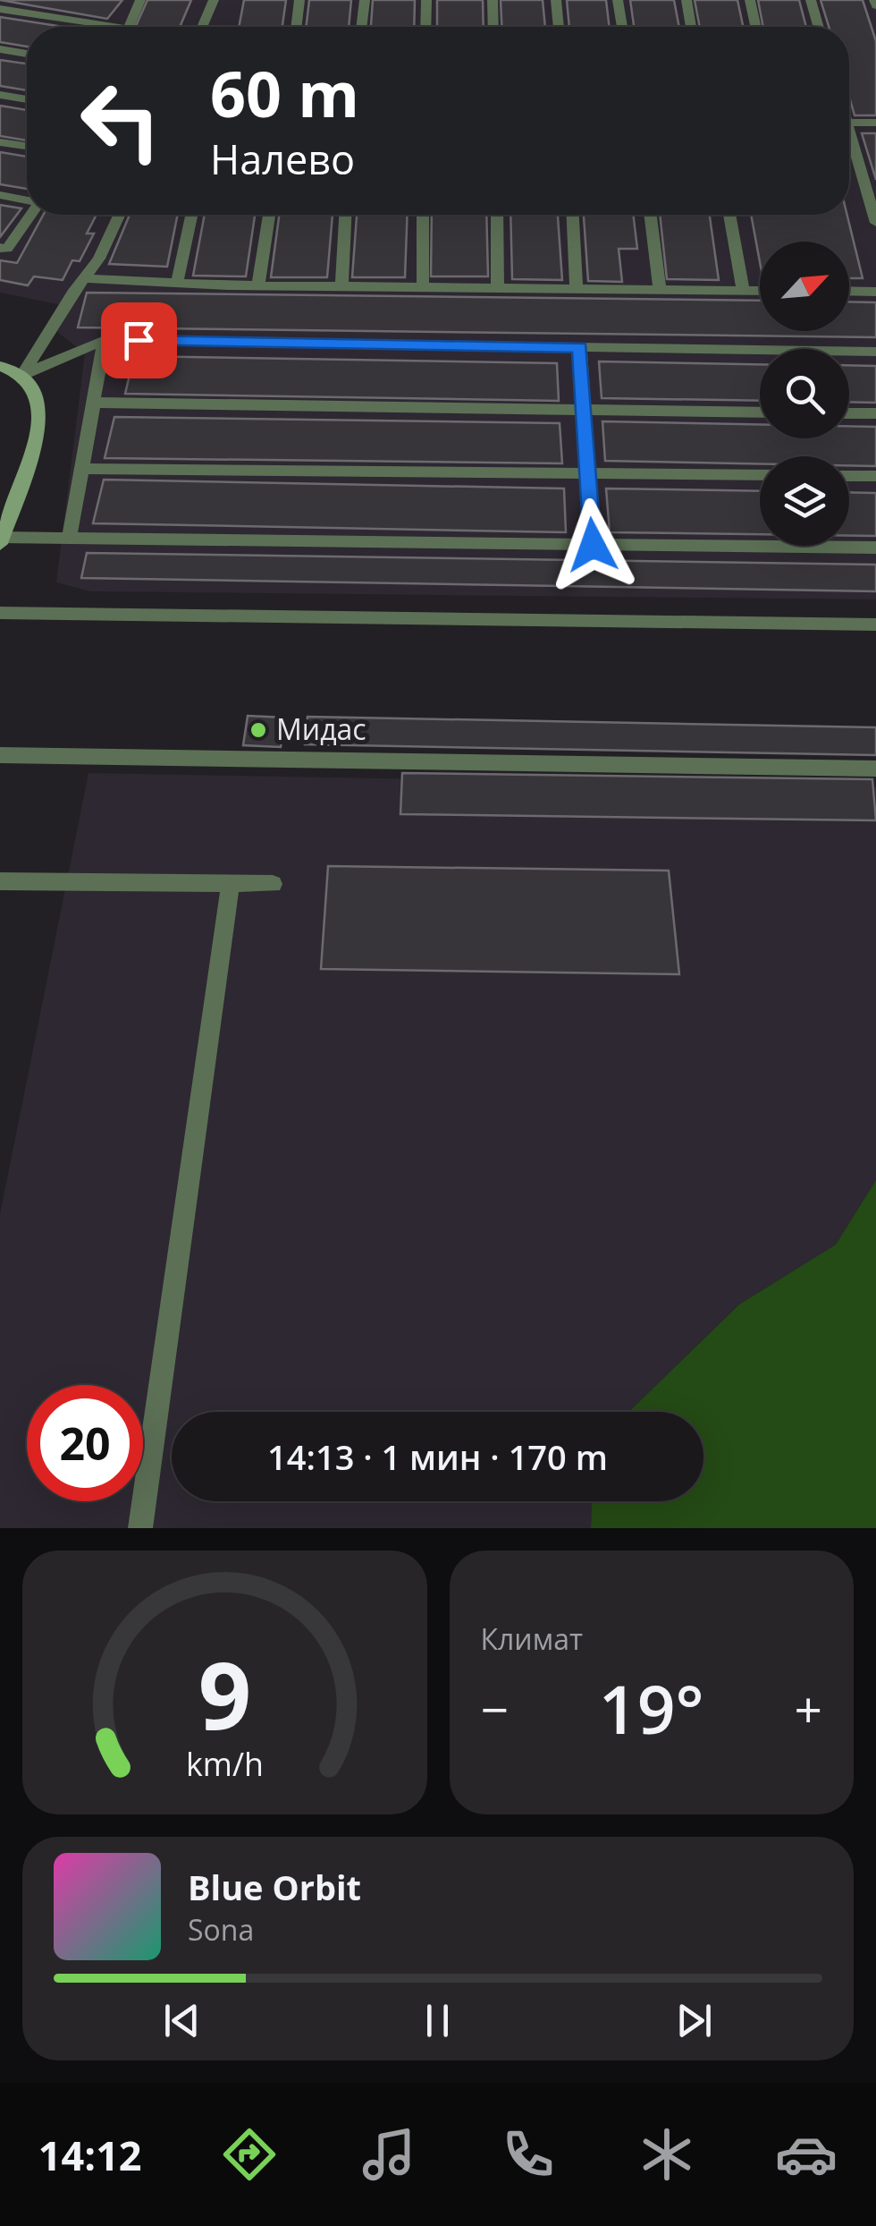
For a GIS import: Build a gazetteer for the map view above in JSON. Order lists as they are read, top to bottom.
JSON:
{
  "places": ["Мидас"],
  "north": "top right",
  "page": {
    "turn": ["60 m", "Налево"],
    "limit": "20",
    "trip": "14:13 · 1 мин · 170 m",
    "tile": "Климат",
    "heat": ["−", "19°", "+"],
    "song": ["Blue Orbit", "Sona"],
    "tabs": "14:12",
    "gauge": ["9", "km/h"]
  }
}
